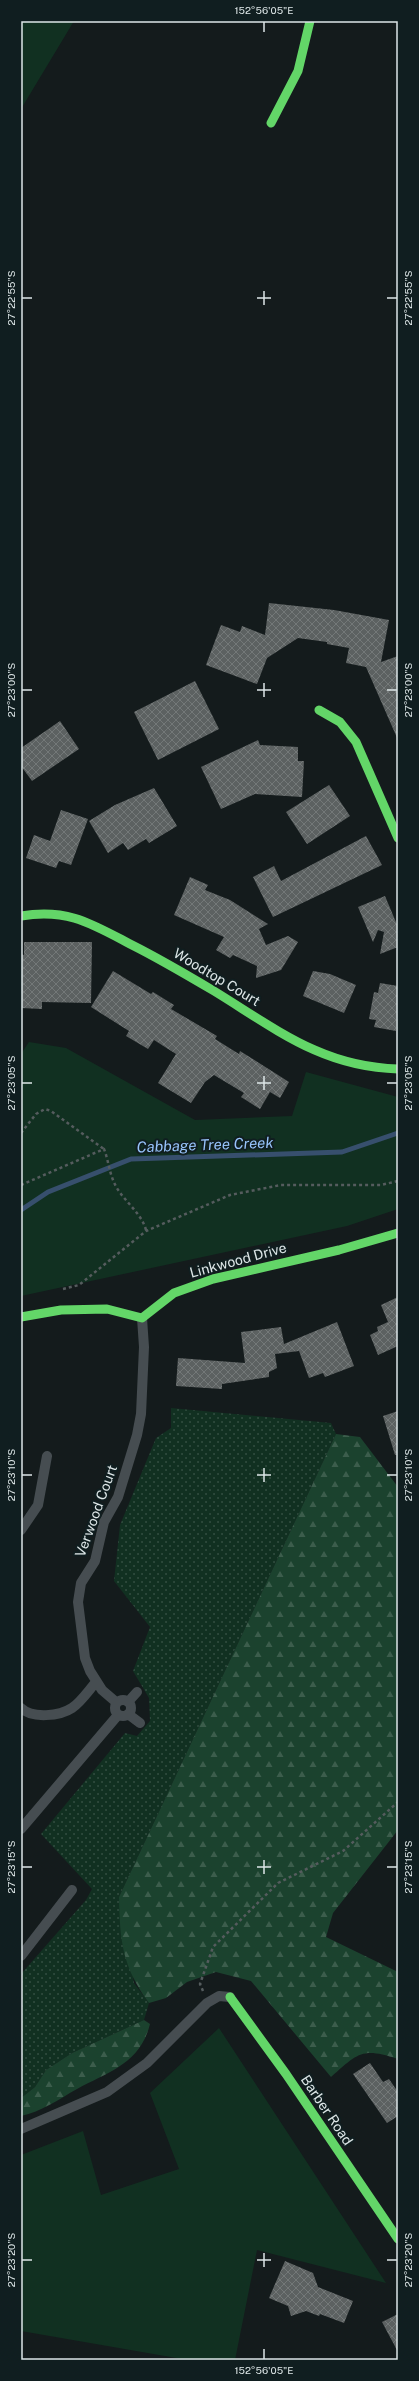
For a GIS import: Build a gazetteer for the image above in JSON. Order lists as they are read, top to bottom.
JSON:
{
  "streets": {
    "street": ["Woodtop Court", "Linkwood Drive", "Barber Road"],
    "lane": ["Verwood Court"]
  },
  "crossings": [
    ["Linkwood Drive", "Verwood Court"]
  ],
  "water": ["Cabbage Tree Creek"],
  "coordinates": [
    "152°56'05\"E",
    "27°22'55\"S",
    "27°23'00\"S",
    "27°23'05\"S",
    "27°23'10\"S",
    "27°23'15\"S",
    "27°23'20\"S"
  ]
}
